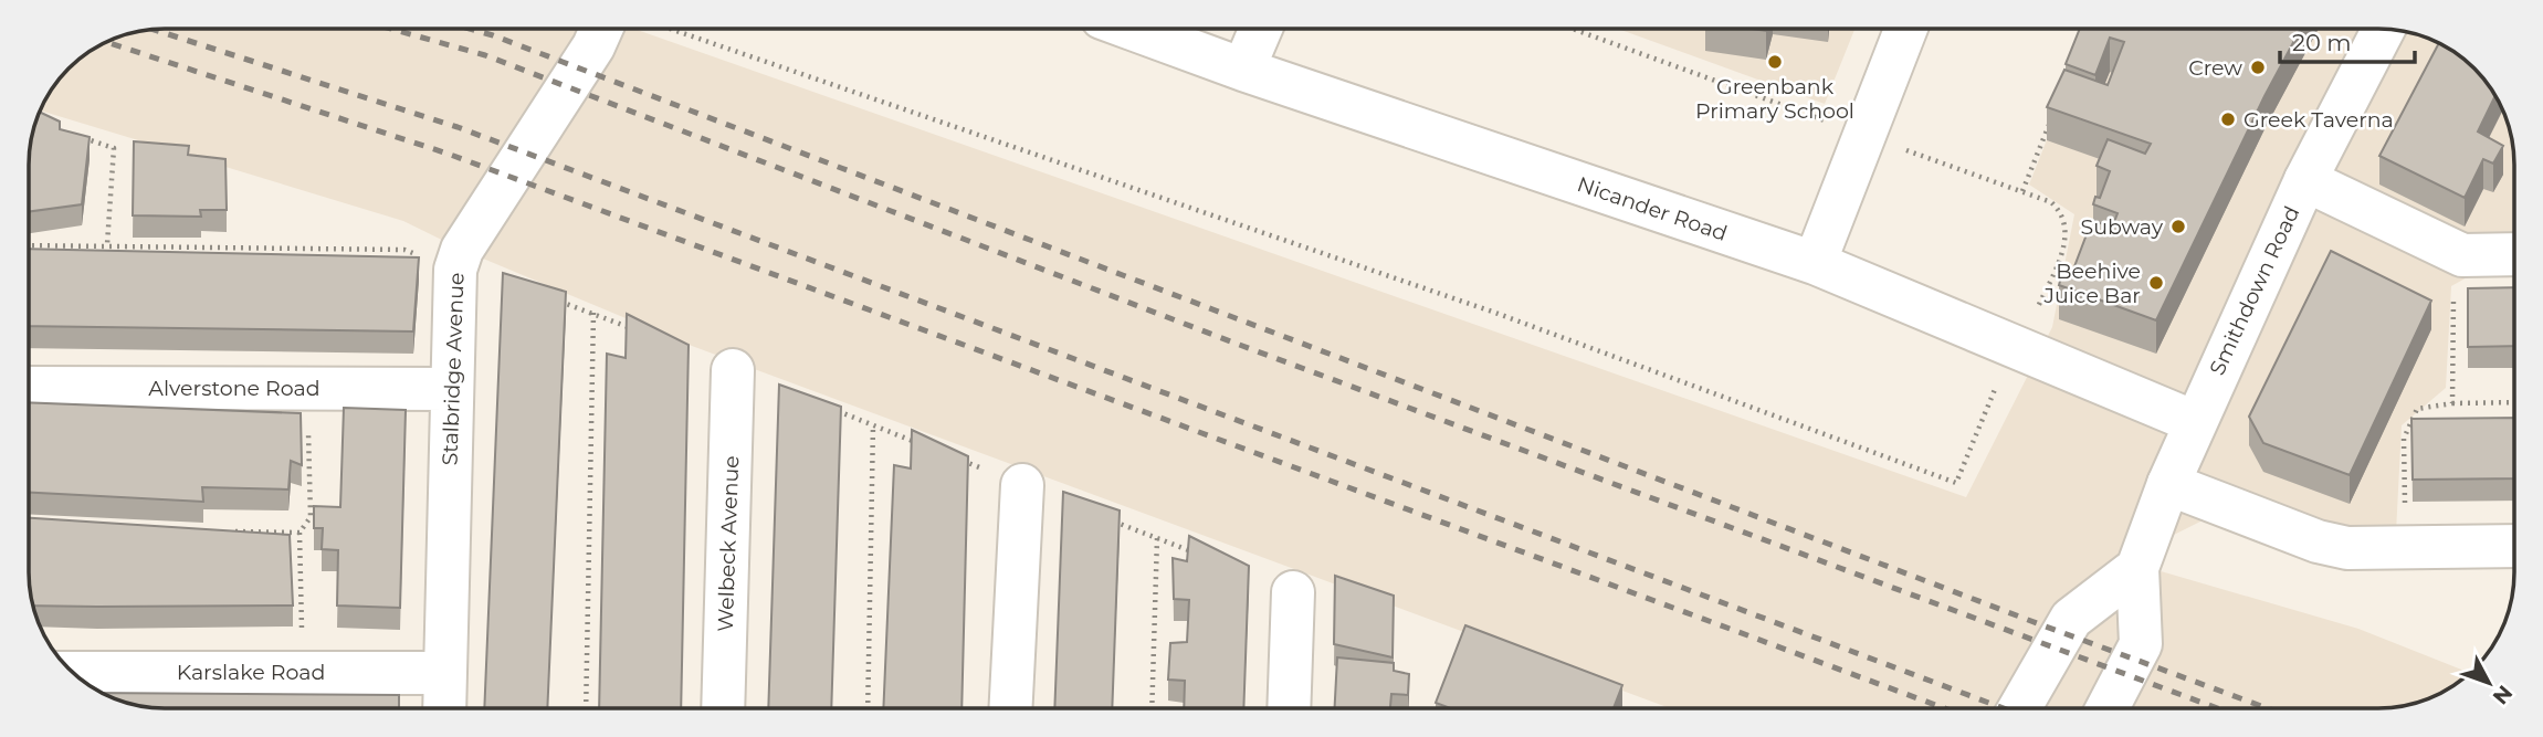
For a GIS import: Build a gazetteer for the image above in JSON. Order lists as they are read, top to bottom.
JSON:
{
  "streets": {
    "main road": [
      "Nicander Road",
      "Smithdown Road",
      "Stalbridge Avenue",
      "Alverstone Road",
      "Welbeck Avenue",
      "Karslake Road"
    ]
  },
  "crossings": [
    ["Nicander Road", "Smithdown Road"],
    ["Stalbridge Avenue", "Alverstone Road"],
    ["Stalbridge Avenue", "Karslake Road"]
  ],
  "places": [
    "Greenbank Primary School",
    "Crew",
    "Greek Taverna",
    "Subway",
    "Beehive Juice Bar"
  ],
  "scale_bar": "20 m",
  "north": "bottom right"
}
